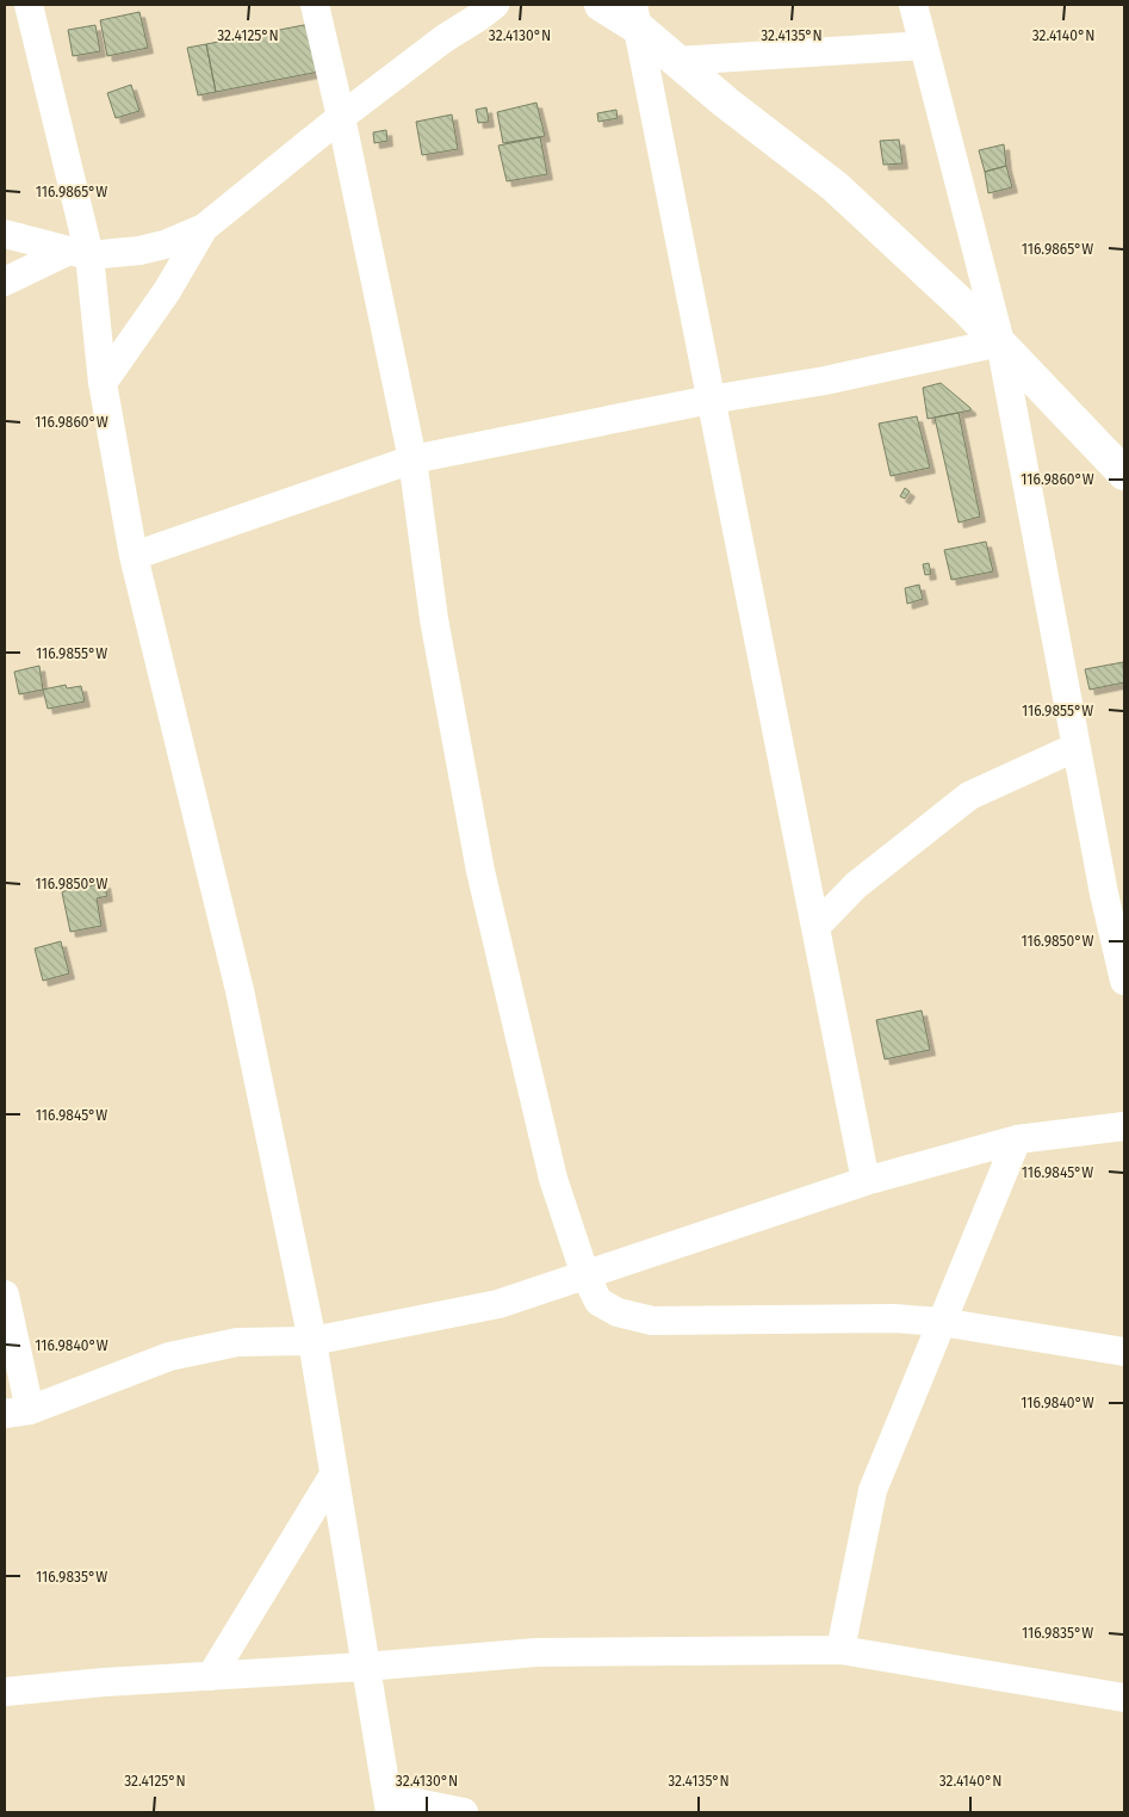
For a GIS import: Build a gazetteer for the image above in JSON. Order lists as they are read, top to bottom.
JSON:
{
  "coordinates": [
    "32.4125°N",
    "32.4130°N",
    "32.4135°N",
    "32.4140°N",
    "116.9865°W",
    "116.9860°W",
    "116.9855°W",
    "116.9850°W",
    "116.9845°W",
    "116.9840°W",
    "116.9835°W"
  ]
}
